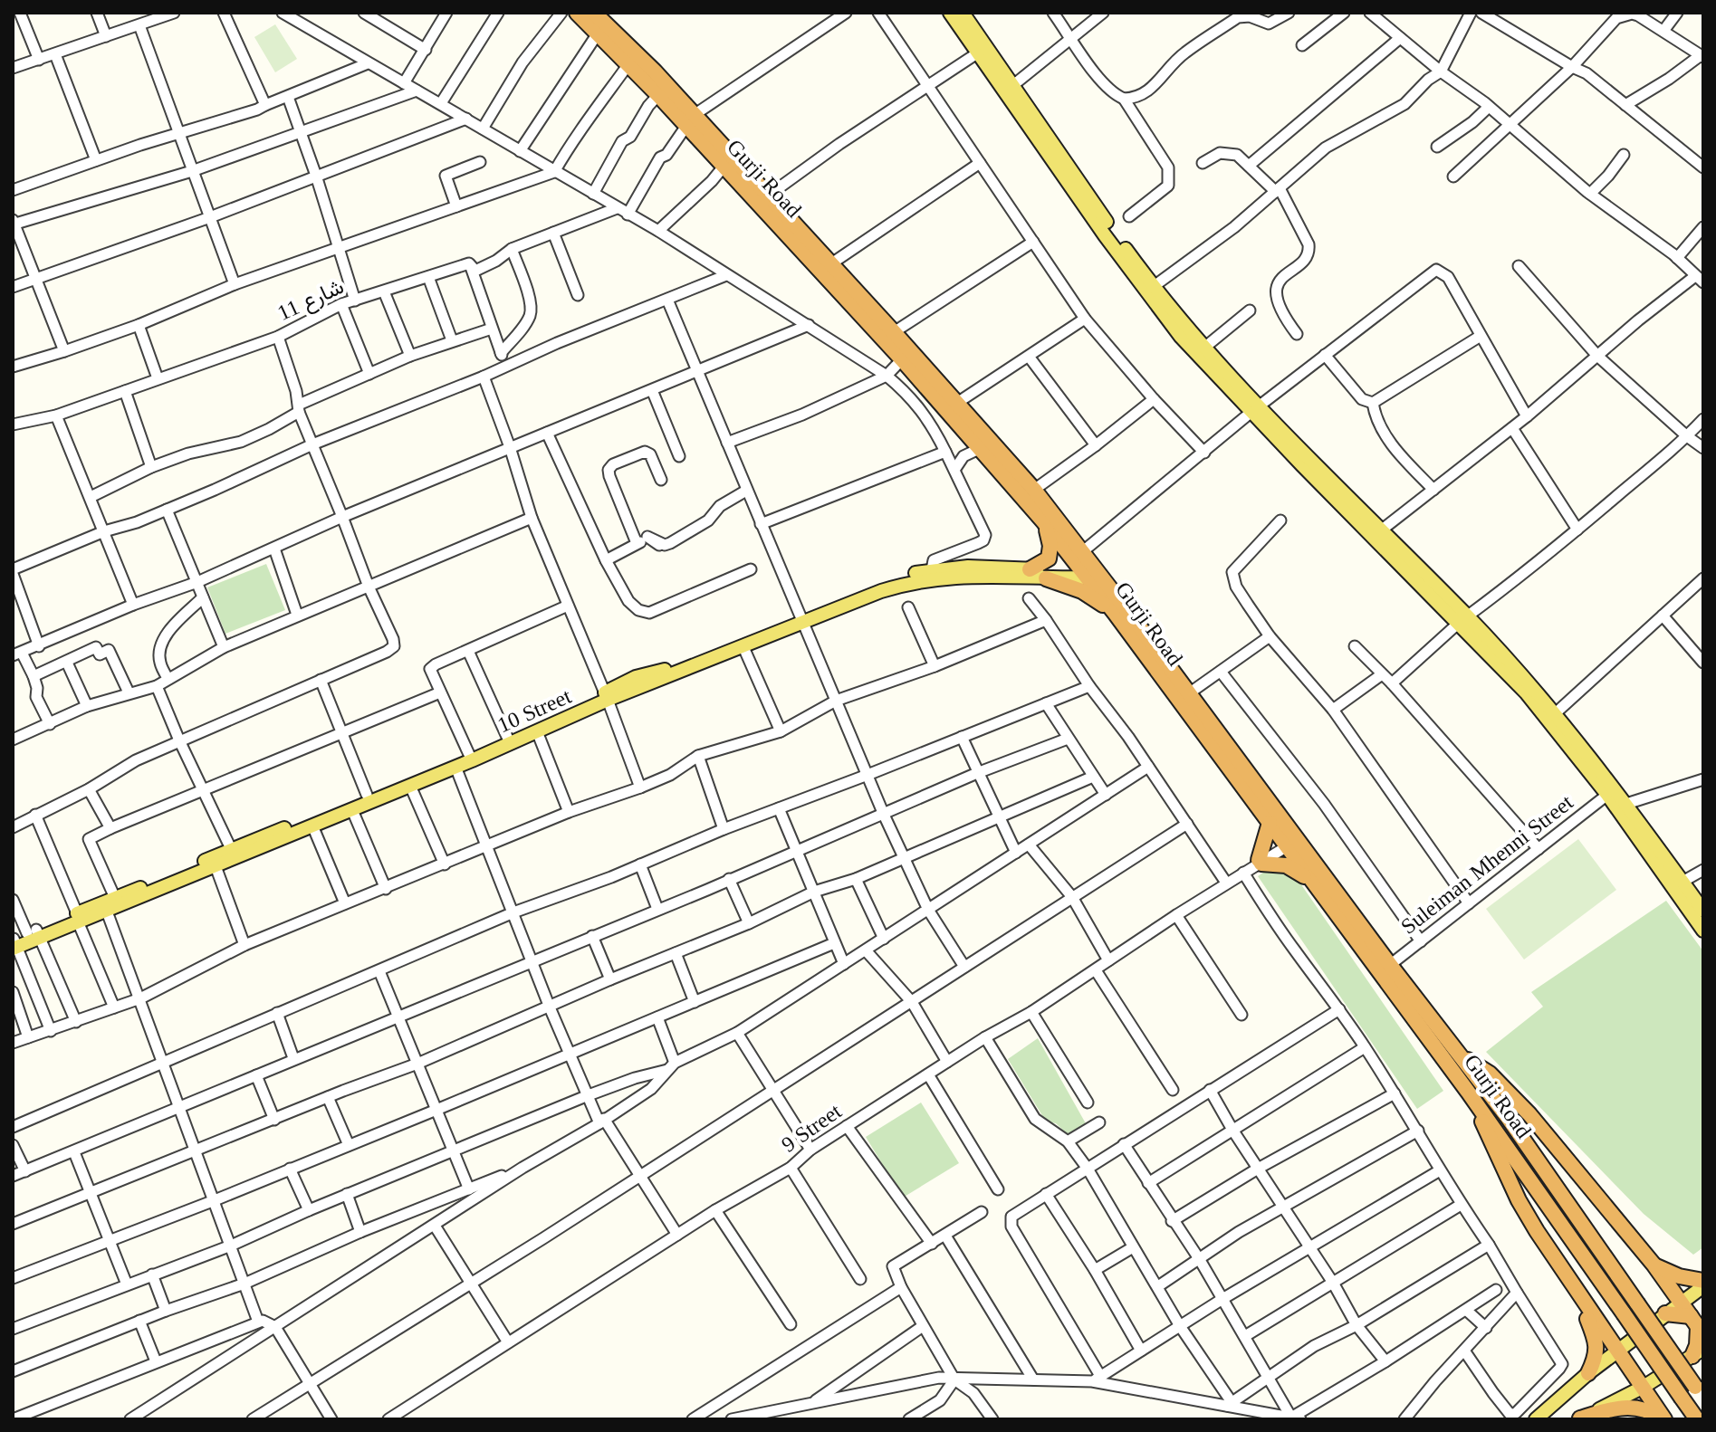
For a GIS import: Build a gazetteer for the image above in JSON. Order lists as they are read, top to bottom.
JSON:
{
  "streets": {
    "highway": ["Gurji Road"],
    "main road": ["10 Street"],
    "street": ["شارع 11", "Suleiman Mhenni Street", "9 Street"]
  },
  "crossings": [
    ["Gurji Road", "10 Street"],
    ["Gurji Road", "Suleiman Mhenni Street"],
    ["Gurji Road", "9 Street"]
  ]
}
